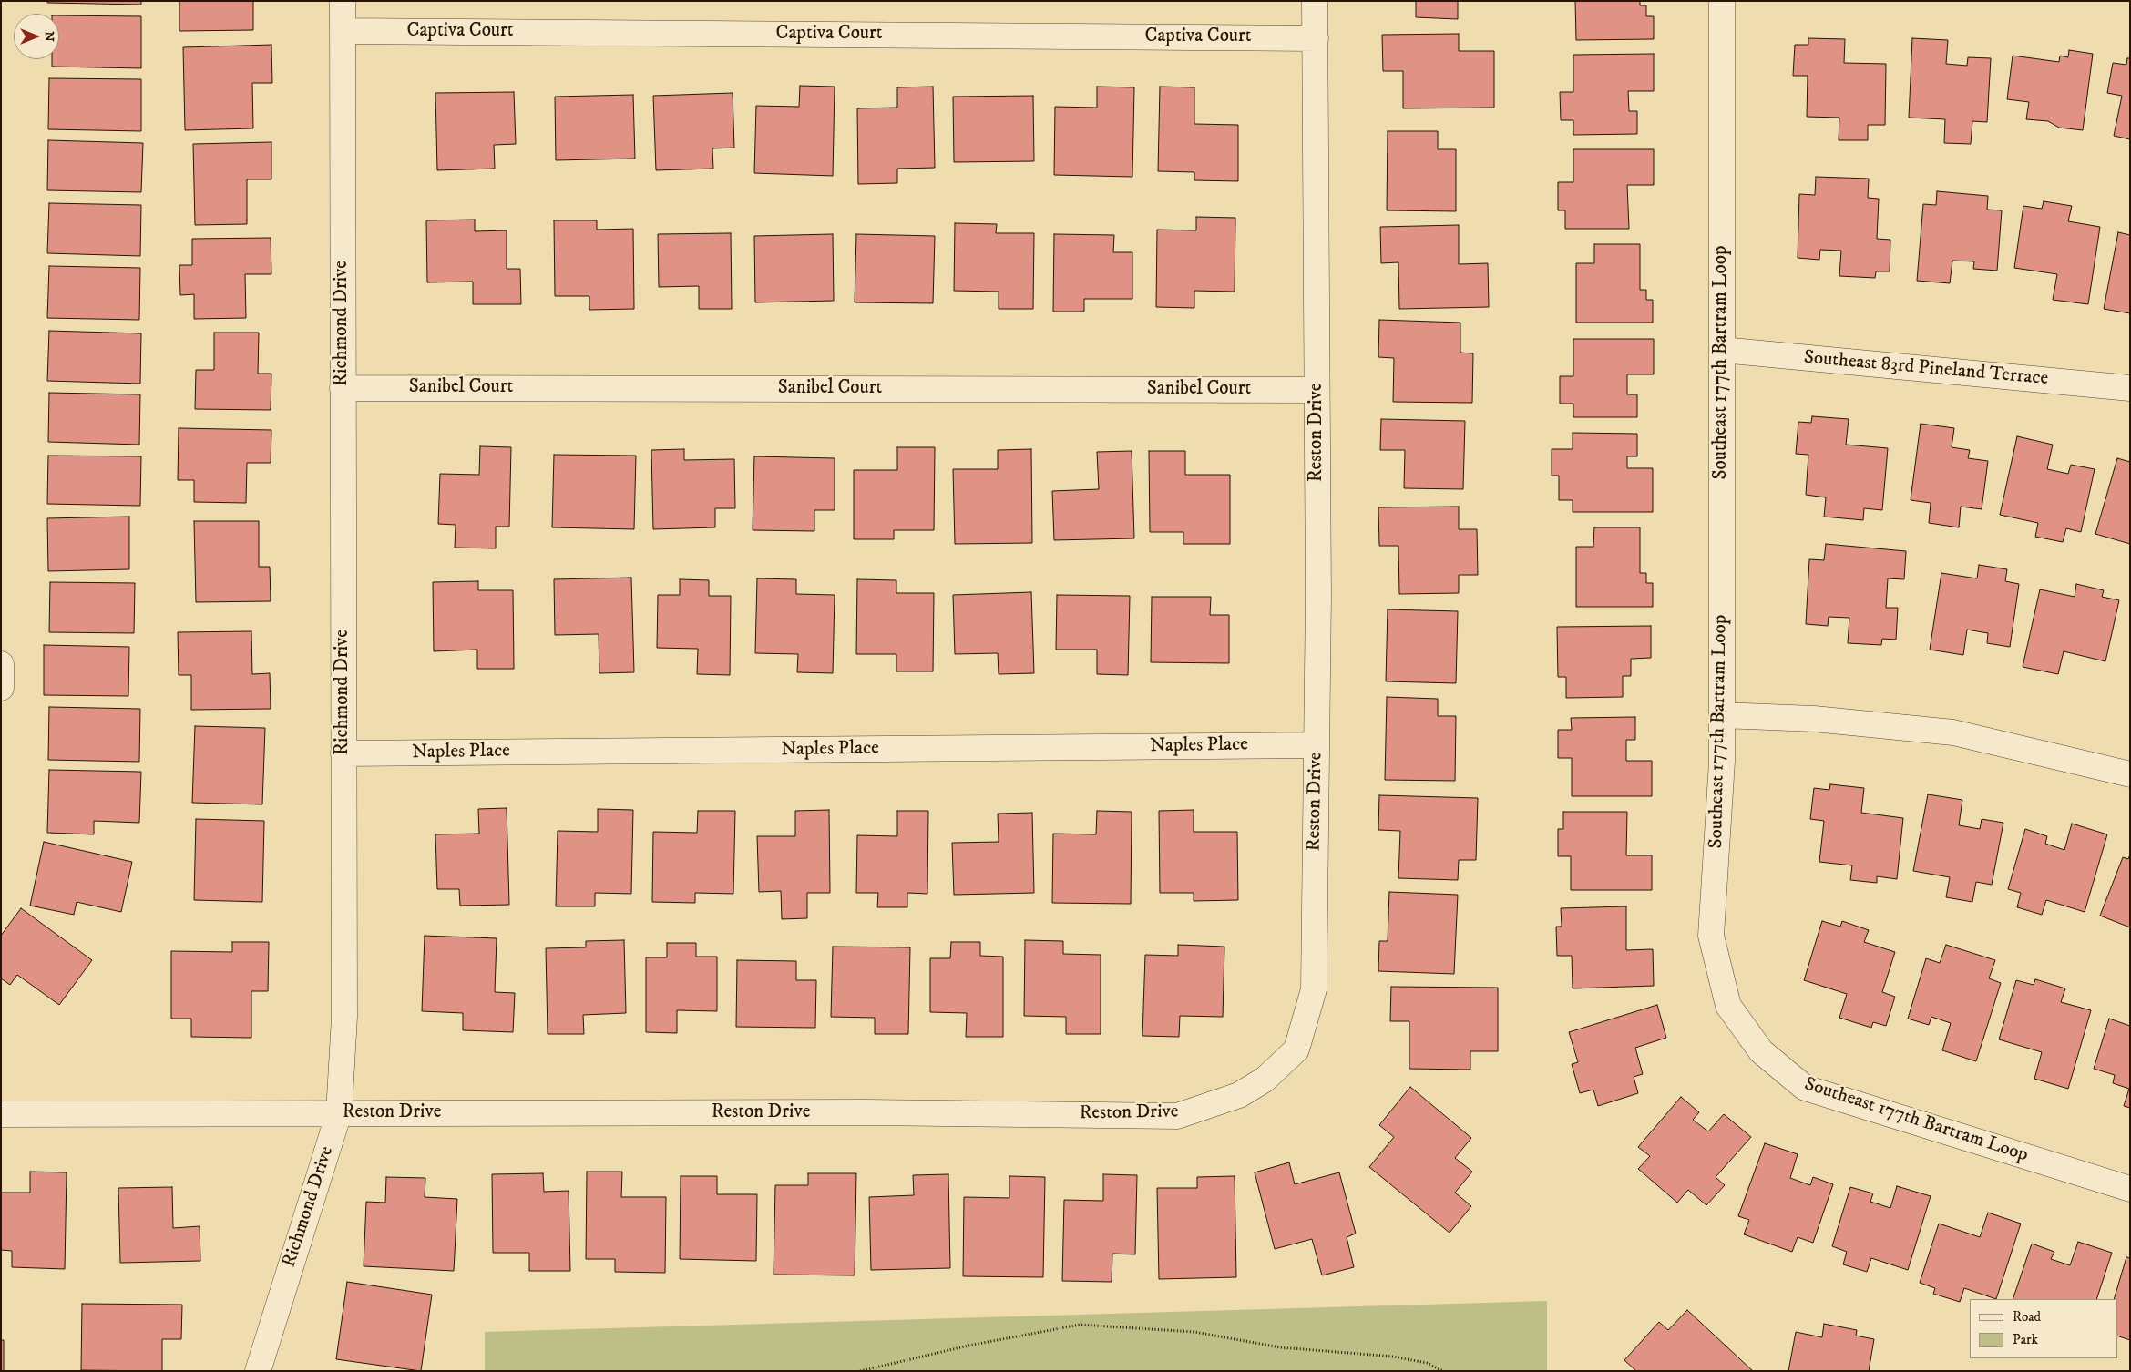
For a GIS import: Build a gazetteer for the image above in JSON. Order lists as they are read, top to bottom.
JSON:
{
  "streets": {
    "street": [
      "Captiva Court",
      "Richmond Drive",
      "Southeast 177th Bartram Loop",
      "Southeast 83rd Pineland Terrace",
      "Sanibel Court",
      "Reston Drive",
      "Naples Place"
    ]
  },
  "crossings": [
    ["Captiva Court", "Richmond Drive"],
    ["Captiva Court", "Reston Drive"],
    ["Richmond Drive", "Sanibel Court"],
    ["Richmond Drive", "Reston Drive"],
    ["Richmond Drive", "Naples Place"],
    ["Southeast 177th Bartram Loop", "Southeast 83rd Pineland Terrace"],
    ["Sanibel Court", "Reston Drive"],
    ["Reston Drive", "Naples Place"]
  ],
  "legend": ["Road", "Park"],
  "north": "right"
}
